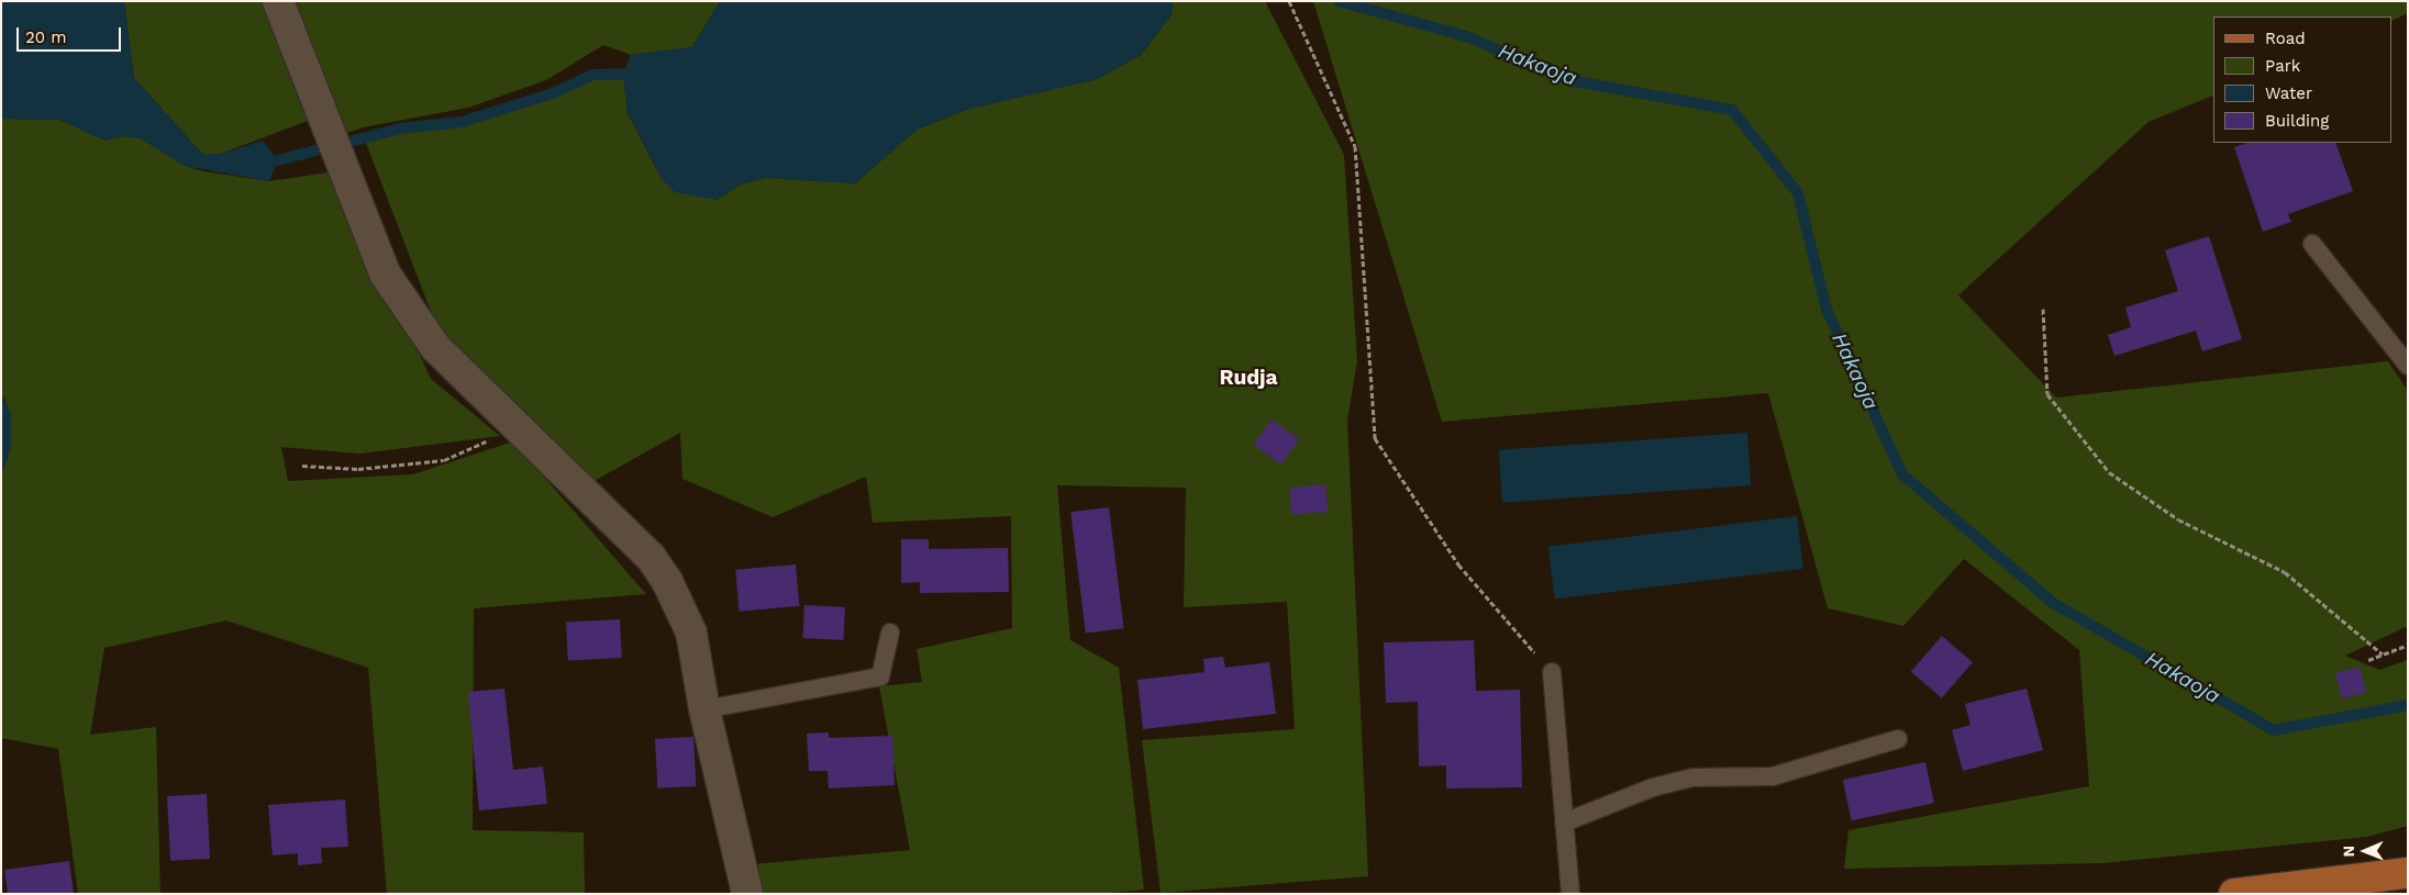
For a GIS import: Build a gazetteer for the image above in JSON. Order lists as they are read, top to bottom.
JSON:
{
  "districts": ["Rudja"],
  "water": ["Hakaoja"],
  "legend": [
    "Road",
    "Park",
    "Water",
    "Building"
  ],
  "scale_bar": "20 m",
  "north": "left"
}
